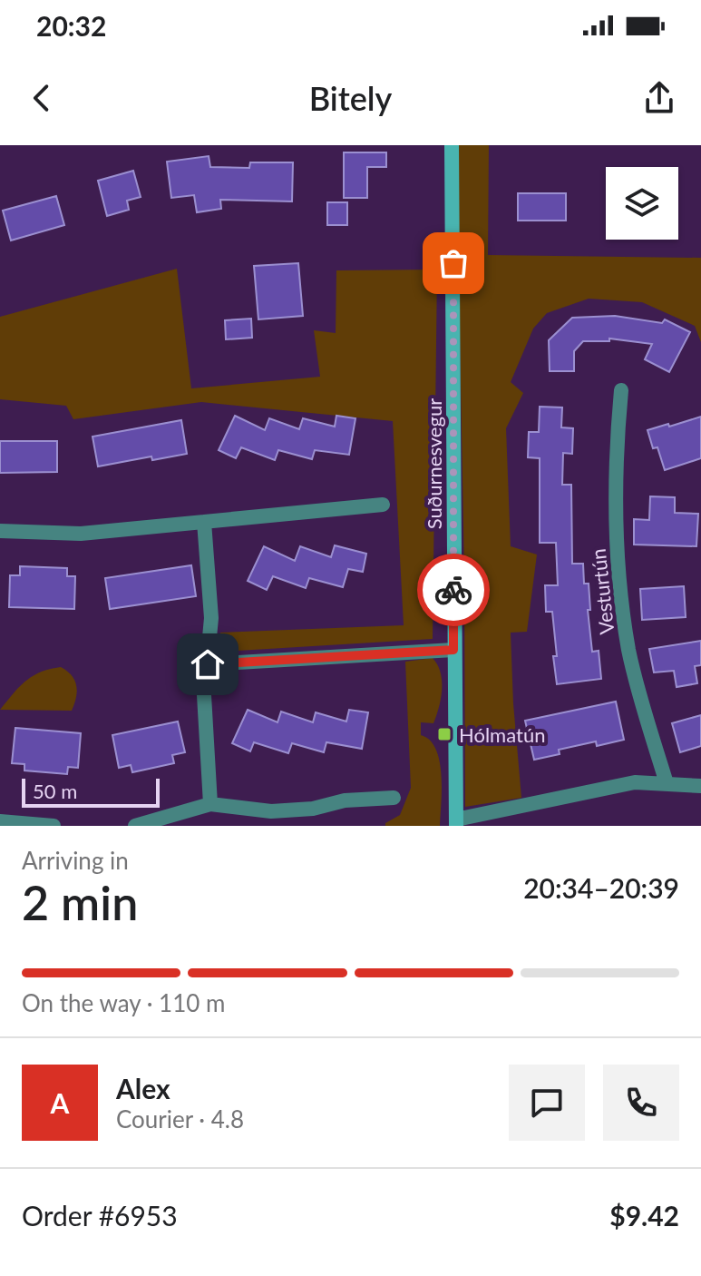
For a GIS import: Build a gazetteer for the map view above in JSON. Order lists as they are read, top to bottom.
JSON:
{
  "streets": {
    "street": ["Suðurnesvegur", "Vesturtún"]
  },
  "places": {
    "transit": ["Hólmatún"]
  },
  "scale_bar": "50 m",
  "page": {
    "status": "20:32",
    "header": "Bitely",
    "scale": "50 m",
    "heading": ["2 min", "Arriving in", "20:34–20:39"],
    "panel": [
      "Alex",
      "Courier · 4.8",
      "Order #6953",
      "$9.42"
    ],
    "bar": "On the way · 110 m",
    "round": "A"
  }
}
